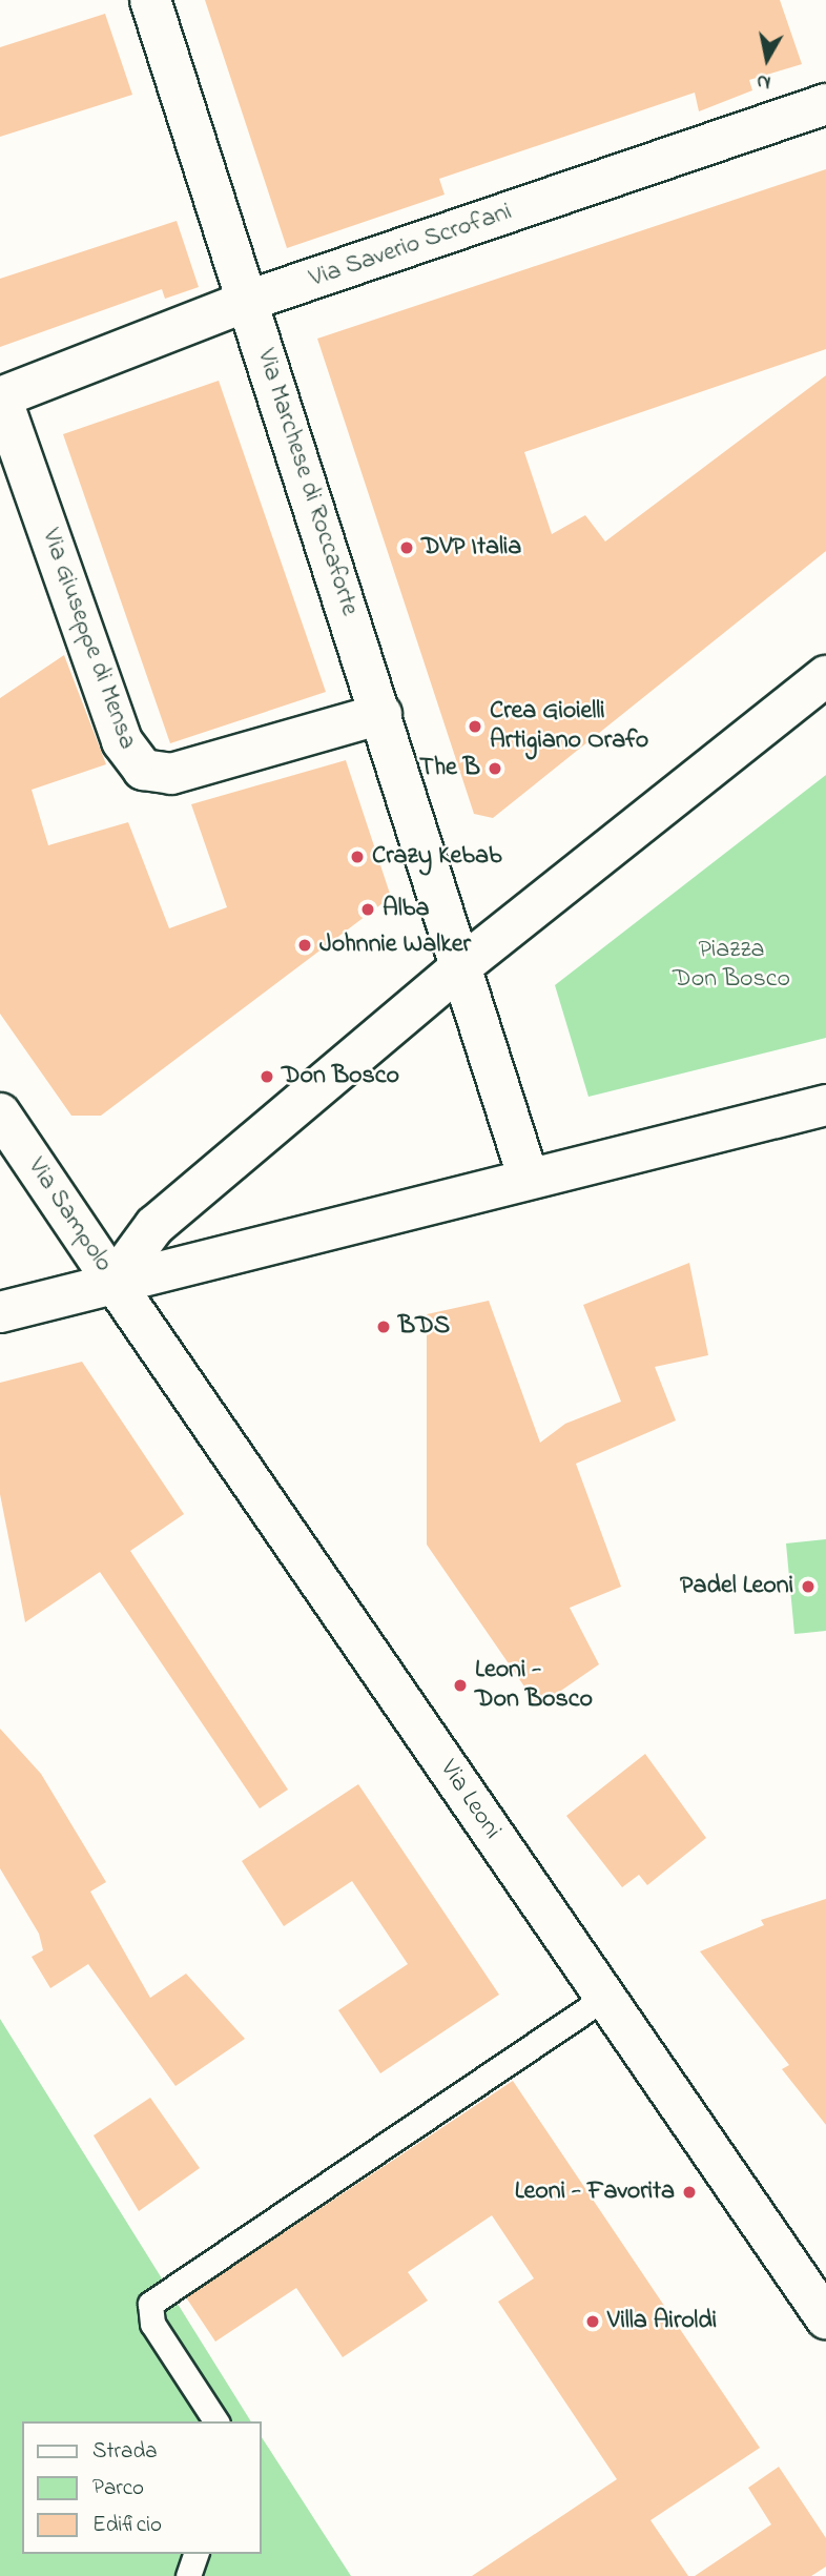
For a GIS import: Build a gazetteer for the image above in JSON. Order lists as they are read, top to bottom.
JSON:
{
  "streets": {
    "street": [
      "Via Saverio Scrofani",
      "Via Marchese di Roccaforte",
      "Via Giuseppe di Mensa",
      "Via Sampolo",
      "Via Leoni"
    ]
  },
  "crossings": [
    ["Via Saverio Scrofani", "Via Marchese di Roccaforte"],
    ["Via Saverio Scrofani", "Via Giuseppe di Mensa"],
    ["Via Marchese di Roccaforte", "Via Giuseppe di Mensa"],
    ["Via Sampolo", "Via Leoni"]
  ],
  "parks": ["Piazza Don Bosco"],
  "places": [
    "DVP Italia",
    "Crea Gioielli Artigiano Orafo",
    "The B",
    "Crazy Kebab",
    "Alba",
    "Johnnie Walker",
    "Don Bosco",
    "BDS",
    "Padel Leoni",
    "Leoni - Don Bosco",
    "Leoni - Favorita",
    "Villa Airoldi"
  ],
  "legend": ["Strada", "Parco", "Edificio"],
  "north": "bottom"
}
